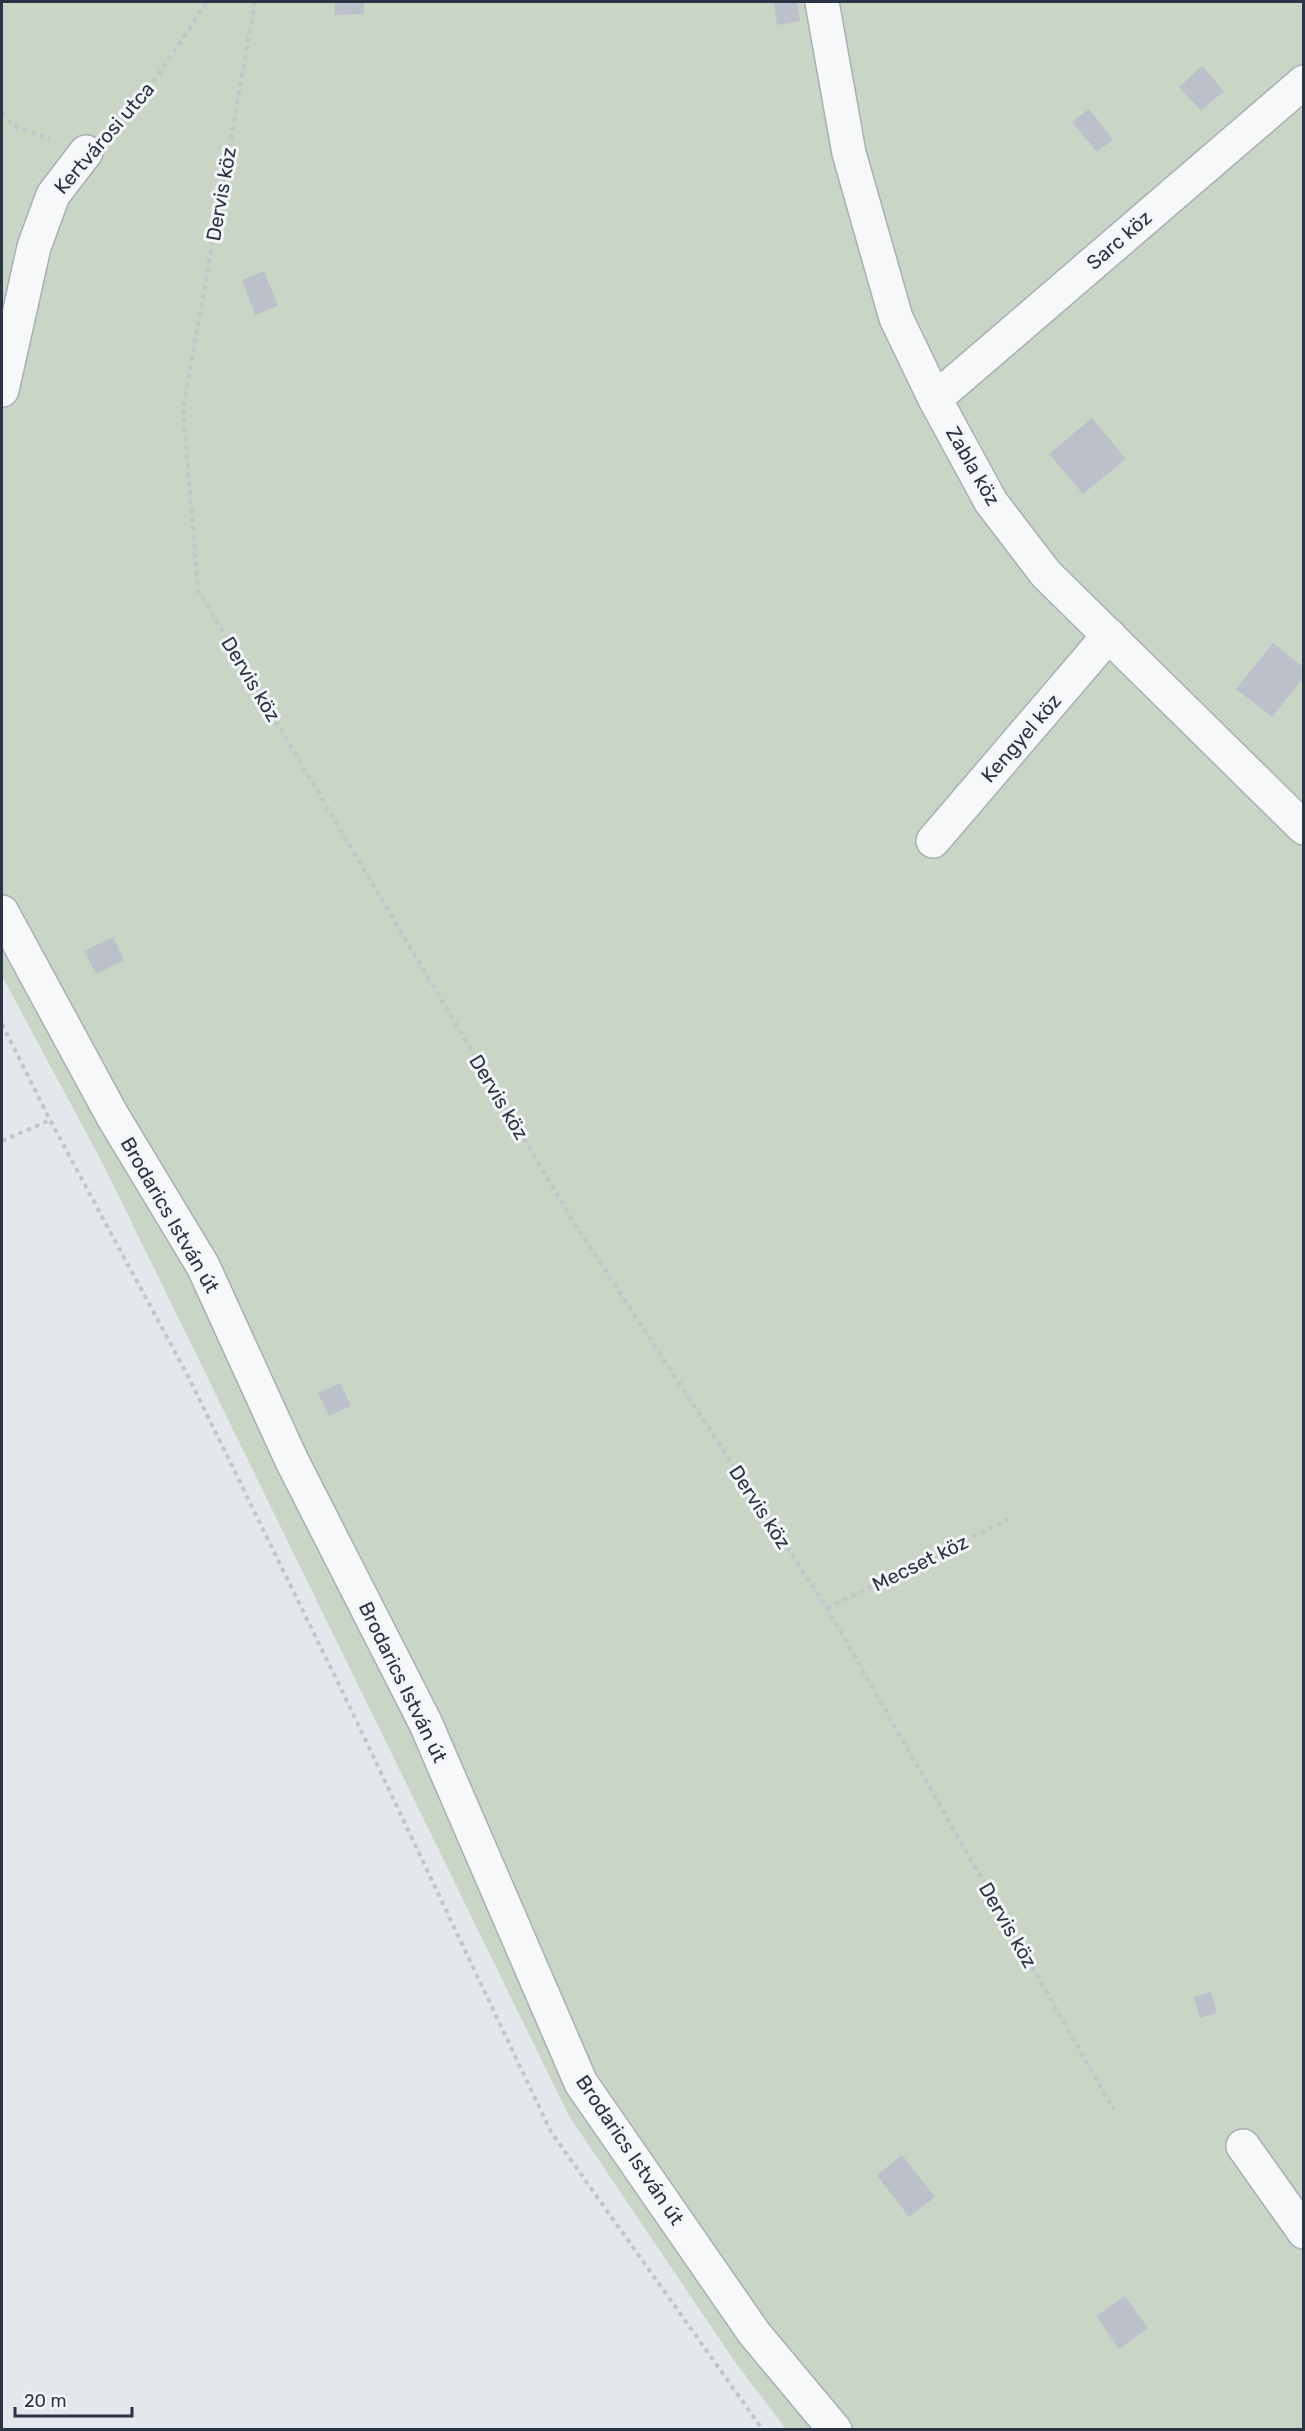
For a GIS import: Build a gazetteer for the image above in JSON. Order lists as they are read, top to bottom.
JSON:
{
  "streets": {
    "street": [
      "Kertvárosi utca",
      "Sarc köz",
      "Zabla köz",
      "Kengyel köz",
      "Brodarics István út"
    ],
    "path": ["Dervis köz", "Mecset köz"]
  },
  "crossings": [
    ["Dervis köz", "Mecset köz"],
    ["Sarc köz", "Zabla köz"],
    ["Zabla köz", "Kengyel köz"]
  ],
  "scale_bar": "20 m"
}
